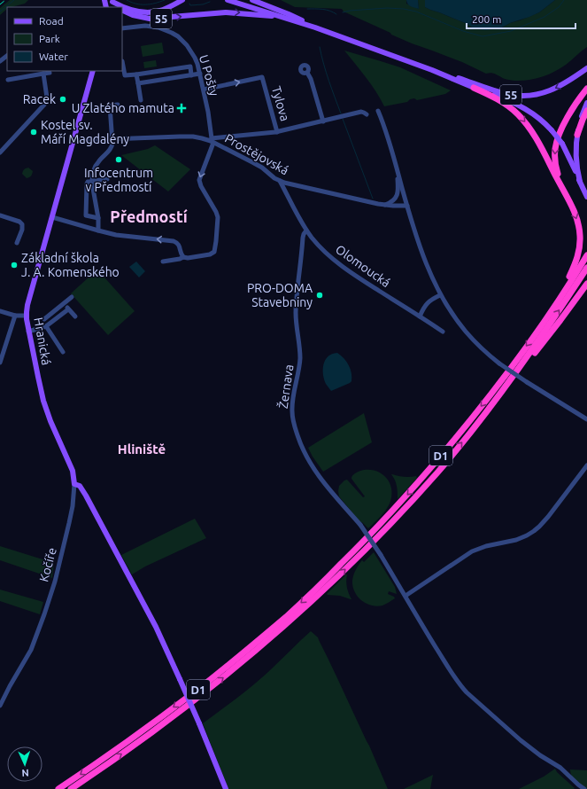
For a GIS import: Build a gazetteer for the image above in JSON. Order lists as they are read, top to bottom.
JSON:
{
  "streets": {
    "highway": ["D1"],
    "main road": ["55", "Hranická"],
    "street": [
      "U Pošty",
      "Tylova",
      "Prostějovská",
      "Olomoucká",
      "Žernava",
      "Kočíře"
    ]
  },
  "crossings": [
    ["U Pošty", "Tylova"],
    ["U Pošty", "Prostějovská"],
    ["Prostějovská", "Olomoucká"],
    ["Prostějovská", "Hranická"],
    ["Olomoucká", "Žernava"],
    ["Hranická", "Kočíře"]
  ],
  "districts": ["Předmostí", "Hliniště"],
  "places": {
    "other": [
      "Racek",
      "Kostel sv. Máří Magdalény",
      "Infocentrum v Předmostí",
      "Základní škola J. A. Komenského",
      "PRO-DOMA Stavebniny"
    ],
    "health": ["U Zlatého mamuta"]
  },
  "legend": ["Road", "Park", "Water"],
  "scale_bar": "200 m",
  "north": "bottom"
}
